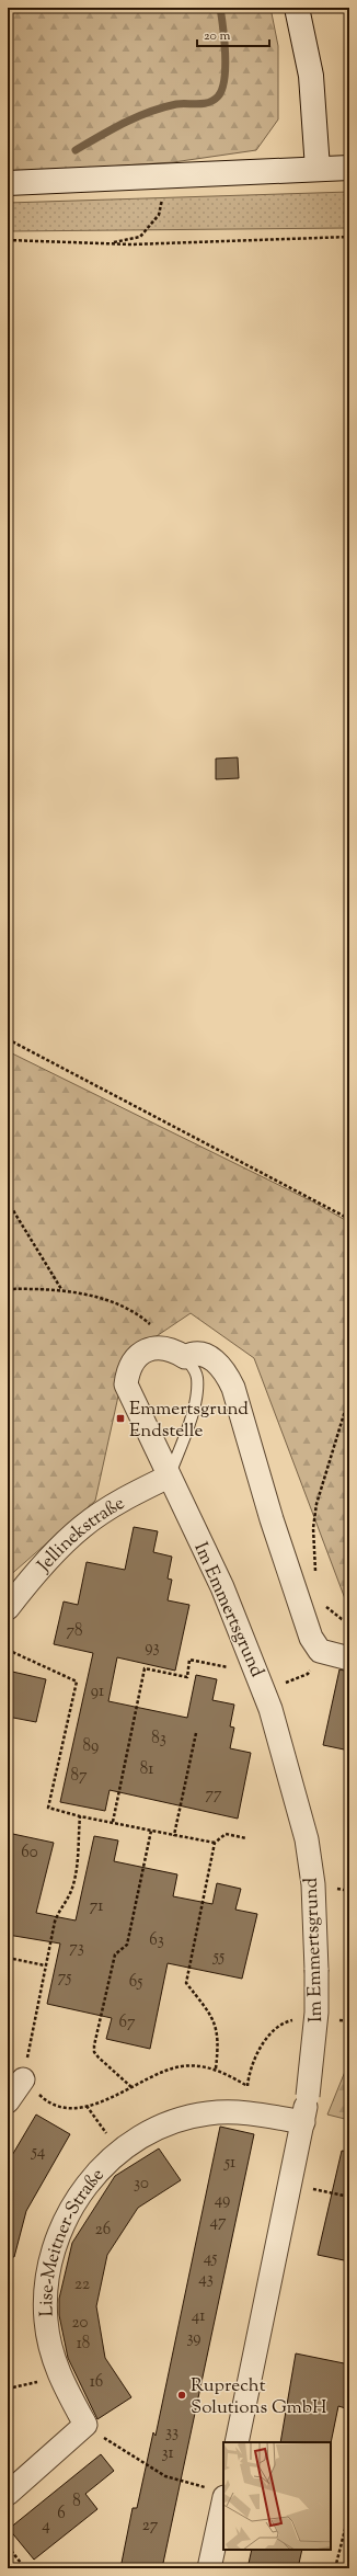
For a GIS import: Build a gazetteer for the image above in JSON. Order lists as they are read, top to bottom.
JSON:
{
  "streets": {
    "street": ["Jellinekstraße", "Im Emmertsgrund", "Lise-Meitner-Straße"]
  },
  "crossings": [
    ["Jellinekstraße", "Im Emmertsgrund"],
    ["Im Emmertsgrund", "Lise-Meitner-Straße"]
  ],
  "places": {
    "transit": ["Emmertsgrund Endstelle"],
    "other": ["Ruprecht Solutions GmbH"]
  },
  "house_numbers": [
    "78",
    "93",
    "91",
    "83",
    "89",
    "81",
    "87",
    "77",
    "60",
    "71",
    "63",
    "73",
    "55",
    "75",
    "65",
    "67",
    "54",
    "51",
    "30",
    "49",
    "47",
    "26",
    "45",
    "43",
    "22",
    "41",
    "20",
    "39",
    "18",
    "16",
    "33",
    "31",
    "8",
    "6",
    "4",
    "27"
  ],
  "scale_bar": "20 m"
}
